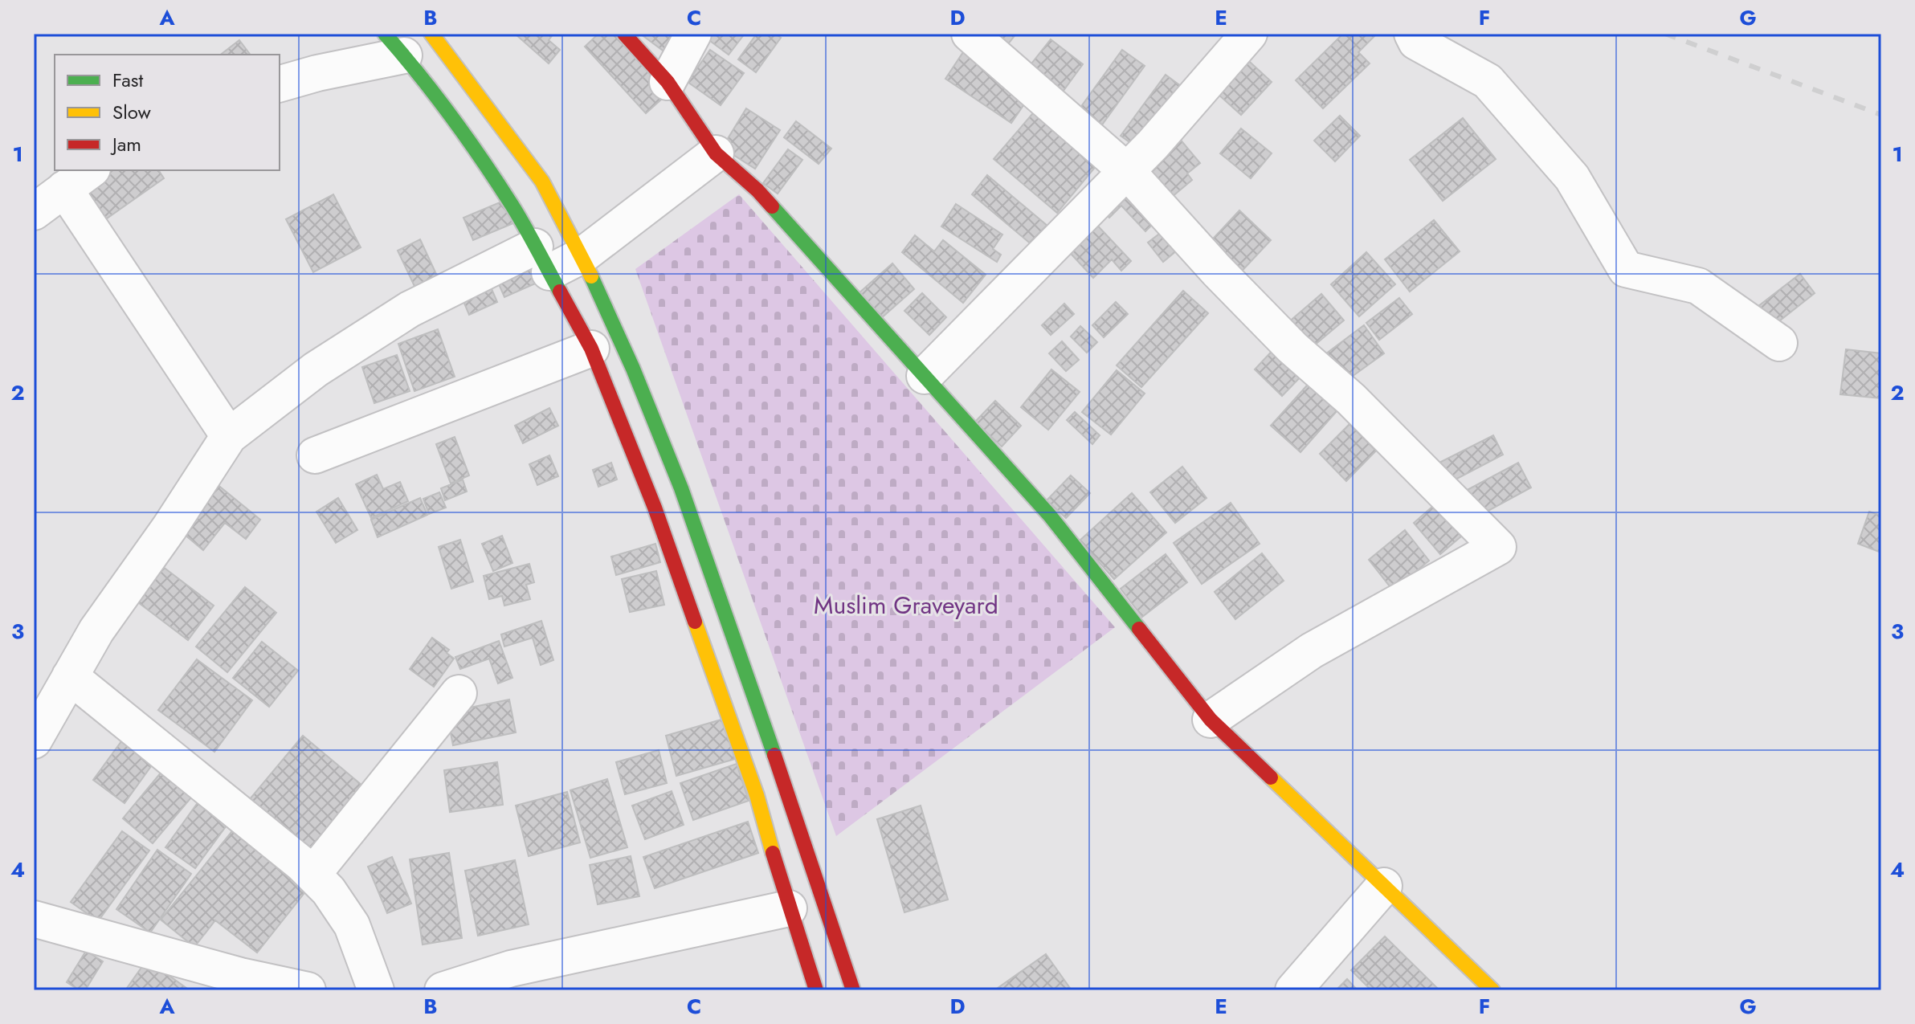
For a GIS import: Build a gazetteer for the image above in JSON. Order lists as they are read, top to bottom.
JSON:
{
  "parks": ["Muslim Graveyard"],
  "legend": ["Fast", "Slow", "Jam"],
  "grid": {
    "columns": [
      "A",
      "B",
      "C",
      "D",
      "E",
      "F",
      "G"
    ],
    "rows": [
      "1",
      "2",
      "3",
      "4"
    ]
  }
}
